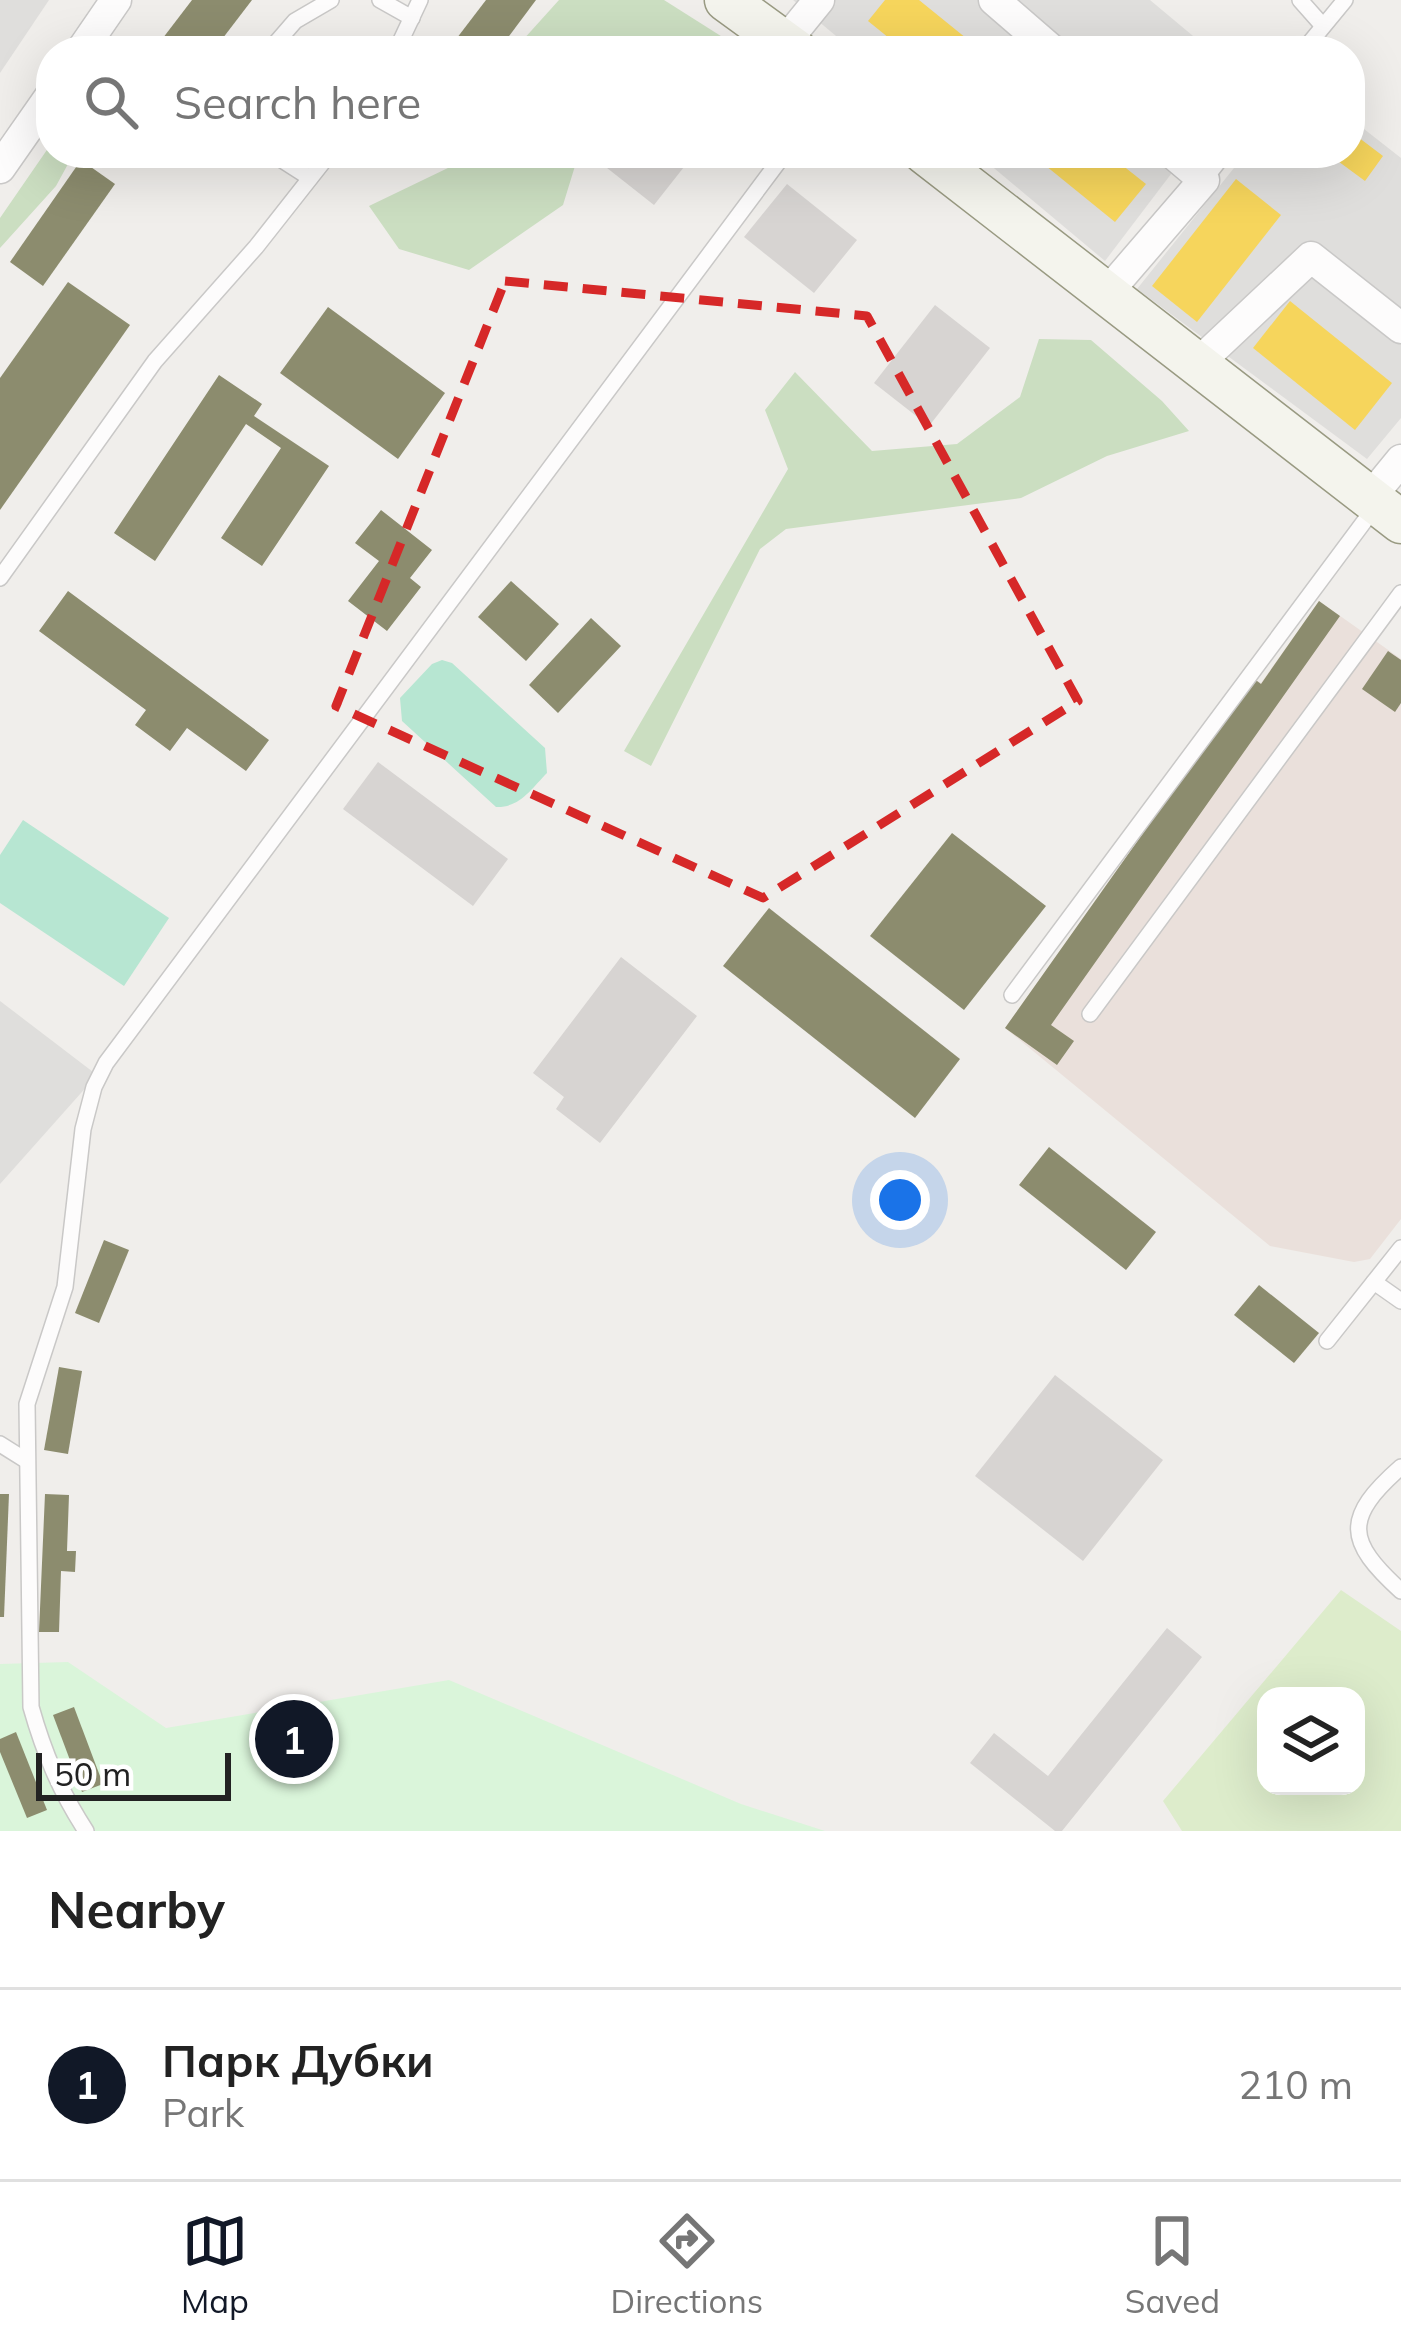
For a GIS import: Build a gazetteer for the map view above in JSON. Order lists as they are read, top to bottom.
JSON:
{
  "scale_bar": "50 m",
  "page": {
    "search": "Search here",
    "pins": "1",
    "scale": "50 m",
    "heading": "Nearby",
    "list": [
      {
        "mark": "1",
        "name": "Парк Дубки",
        "note": "Park",
        "value": "210 m"
      }
    ],
    "nav": ["Map", "Directions", "Saved"]
  }
}
